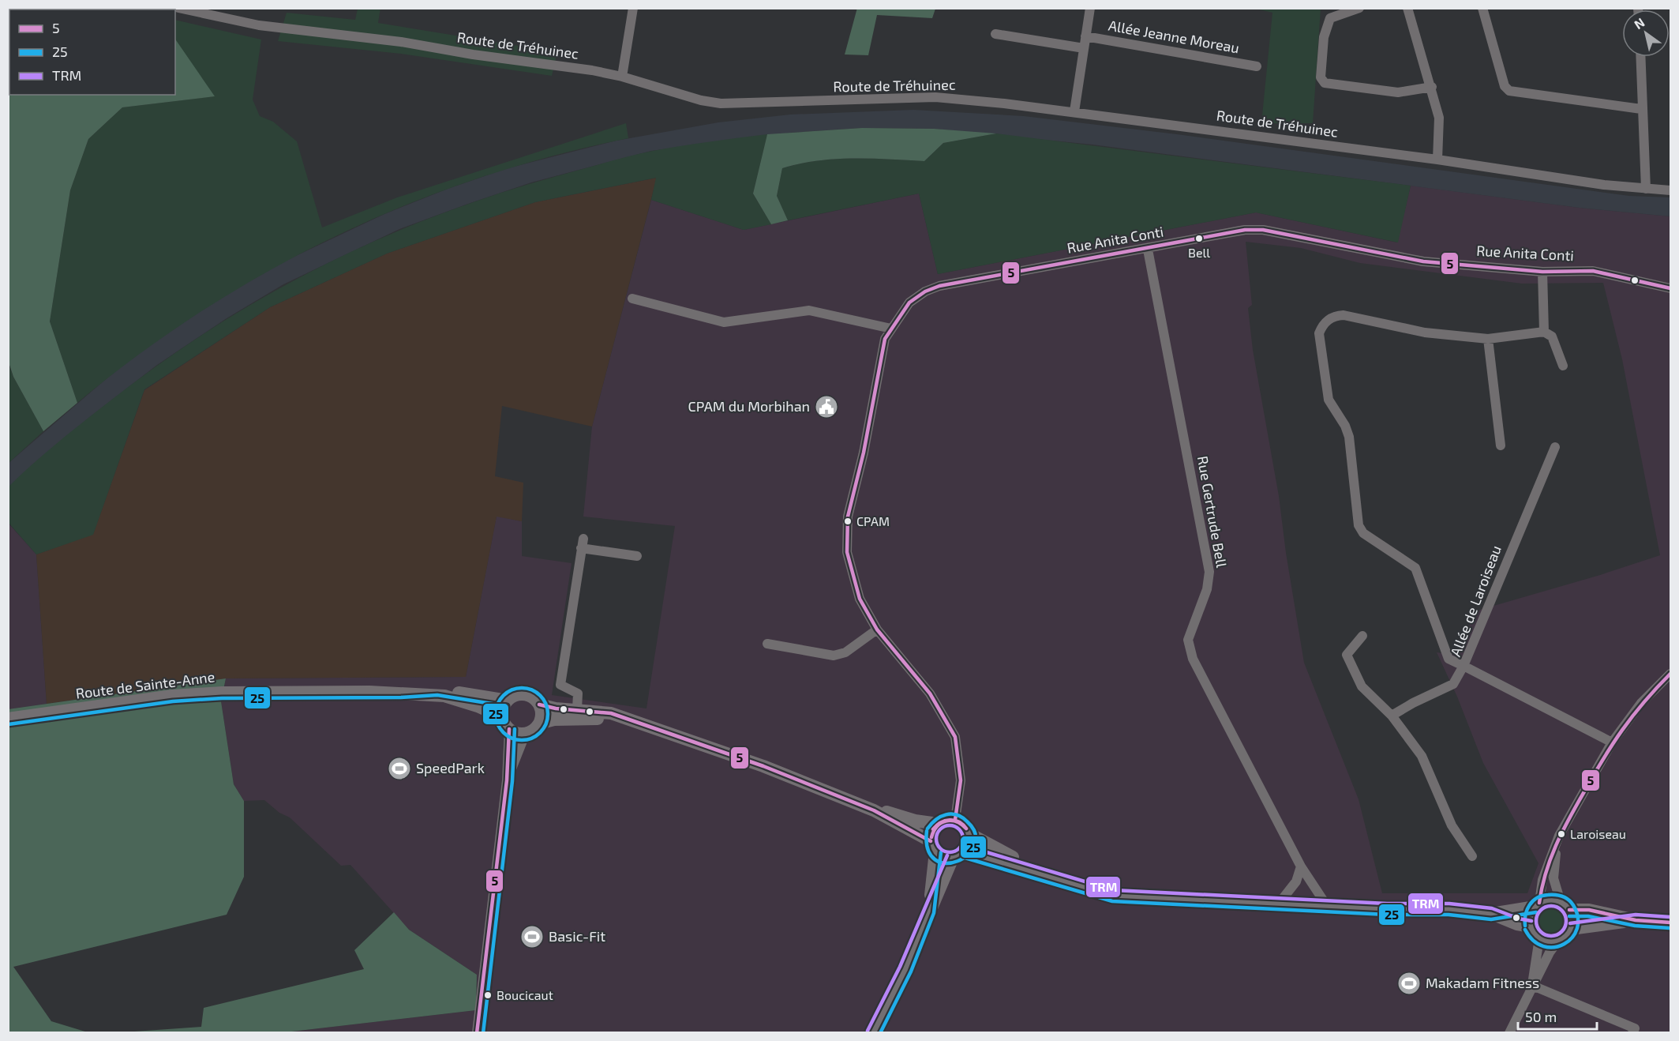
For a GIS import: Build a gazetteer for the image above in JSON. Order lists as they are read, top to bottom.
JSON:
{
  "streets": {
    "main road": ["Route de Sainte-Anne"],
    "street": [
      "Allée Jeanne Moreau",
      "Route de Tréhuinec",
      "Rue Anita Conti",
      "Rue Gertrude Bell",
      "Allée de Laroiseau"
    ]
  },
  "crossings": [
    ["Rue Anita Conti", "Rue Gertrude Bell"]
  ],
  "places": {
    "other": [
      "Bell",
      "CPAM",
      "Laroiseau",
      "Boucicaut"
    ],
    "public building": ["CPAM du Morbihan"],
    "sports": ["SpeedPark", "Basic-Fit", "Makadam Fitness"]
  },
  "lines": ["transit line 5", "transit line 25", "transit line TRM"],
  "legend": ["5", "25", "TRM"],
  "scale_bar": "50 m",
  "north": "top left"
}
